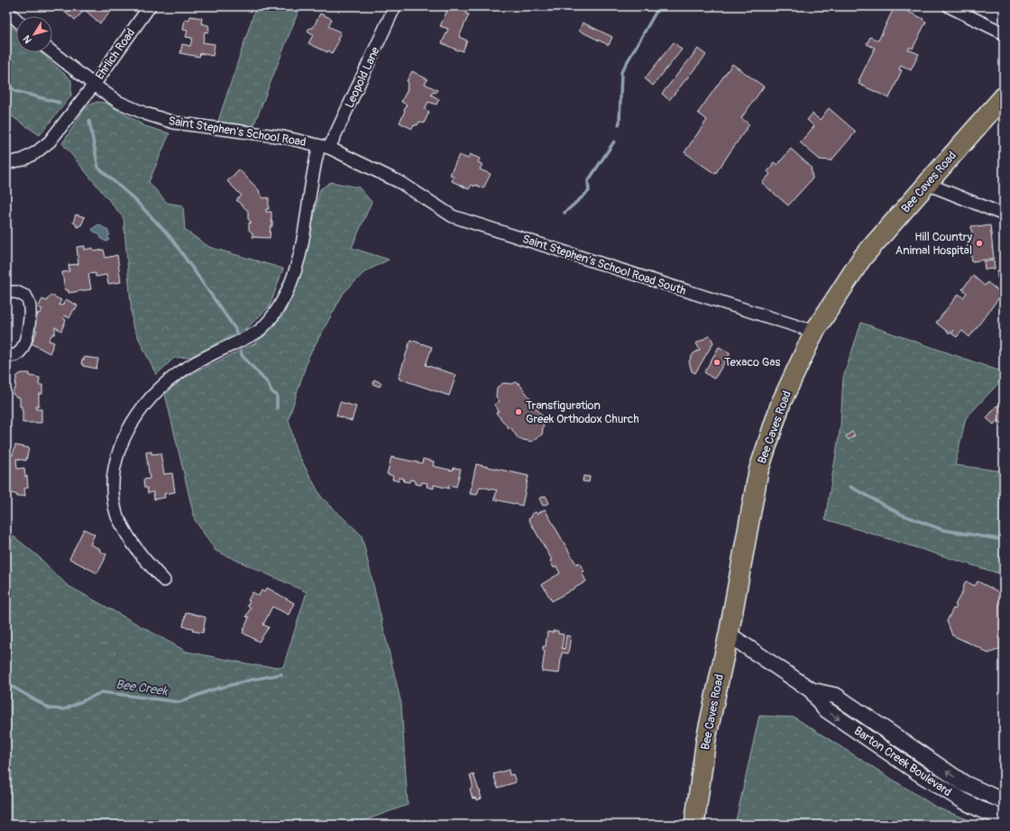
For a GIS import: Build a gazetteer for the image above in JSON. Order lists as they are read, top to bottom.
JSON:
{
  "streets": {
    "main road": ["Bee Caves Road"],
    "street": [
      "Ehrlich Road",
      "Leopold Lane",
      "Saint Stephen's School Road",
      "Saint Stephen's School Road South",
      "Barton Creek Boulevard"
    ]
  },
  "crossings": [
    ["Ehrlich Road", "Saint Stephen's School Road"],
    ["Leopold Lane", "Saint Stephen's School Road"],
    ["Saint Stephen's School Road", "Saint Stephen's School Road South"],
    ["Bee Caves Road", "Saint Stephen's School Road South"],
    ["Bee Caves Road", "Barton Creek Boulevard"]
  ],
  "water": ["Bee Creek"],
  "places": ["Hill Country Animal Hospital", "Texaco Gas", "Transfiguration Greek Orthodox Church"],
  "north": "bottom left"
}
